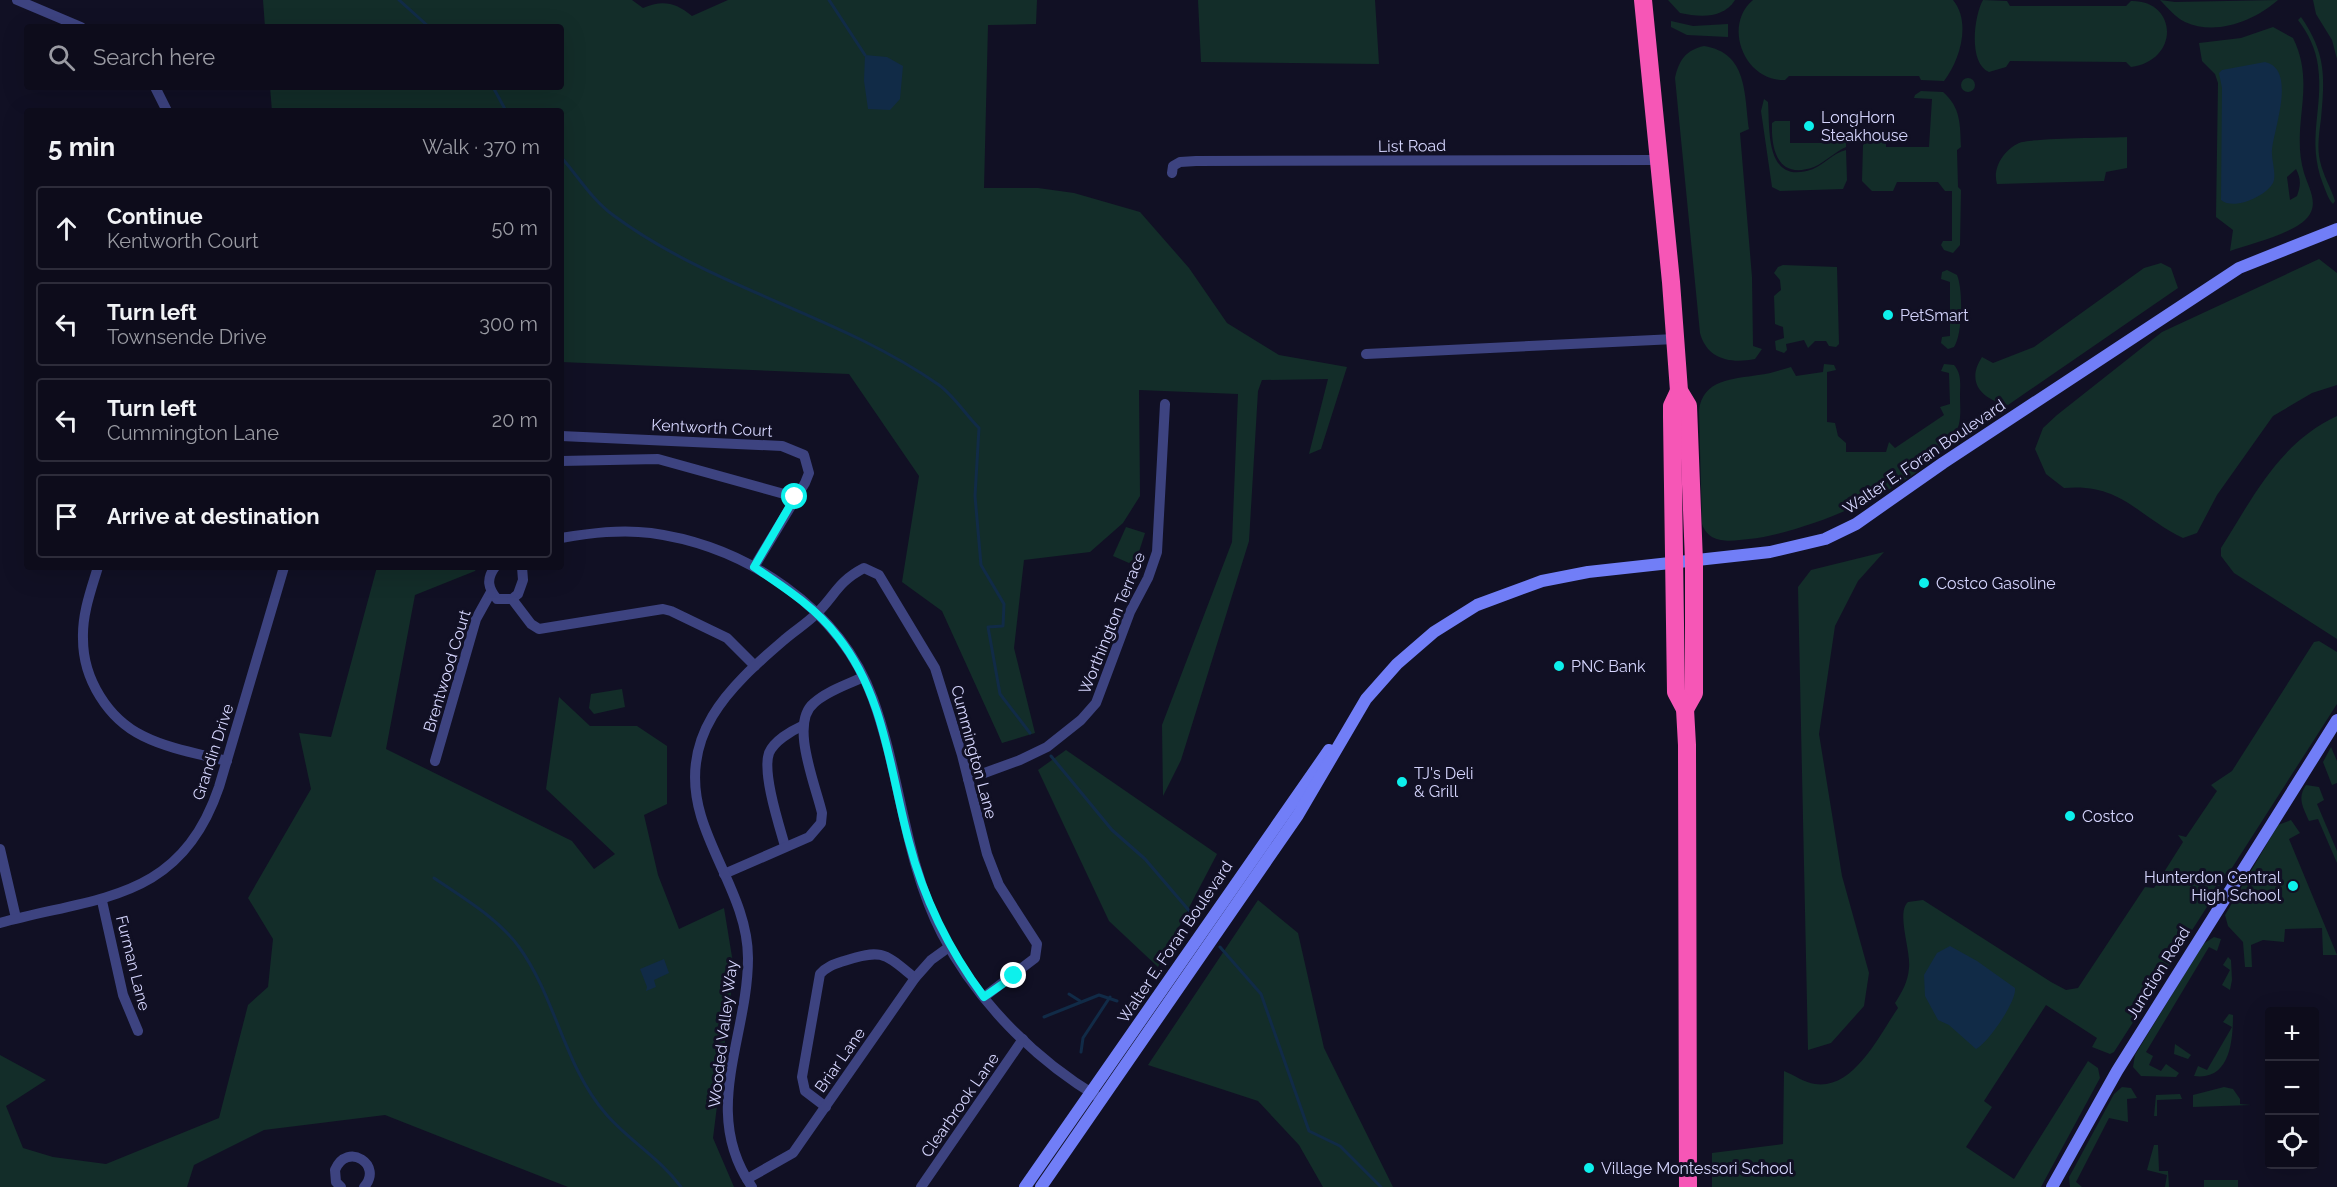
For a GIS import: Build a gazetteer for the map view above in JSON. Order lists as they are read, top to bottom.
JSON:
{
  "streets": {
    "street": [
      "List Road",
      "Kentworth Court",
      "Walter E. Foran Boulevard",
      "Worthington Terrace",
      "Brentwood Court",
      "Grandin Drive",
      "Cummington Lane",
      "Furman Lane",
      "Junction Road",
      "Wooded Valley Way",
      "Briar Lane",
      "Clearbrook Lane"
    ]
  },
  "crossings": [
    ["Worthington Terrace", "Cummington Lane"],
    ["Grandin Drive", "Furman Lane"],
    ["Cummington Lane", "Wooded Valley Way"],
    ["Wooded Valley Way", "Briar Lane"]
  ],
  "places": [
    "LongHorn Steakhouse",
    "PetSmart",
    "Costco Gasoline",
    "PNC Bank",
    "TJ's Deli & Grill",
    "Costco",
    "Hunterdon Central High School",
    "Village Montessori School"
  ],
  "page": {
    "search": "Search here",
    "heading": ["5 min", "Walk · 370 m"],
    "list": [
      ["Continue", "Kentworth Court", "50 m"],
      ["Turn left", "Townsende Drive", "300 m"],
      ["Turn left", "Cummington Lane", "20 m"],
      "Arrive at destination"
    ],
    "map_buttons": ["+", "−"]
  }
}
